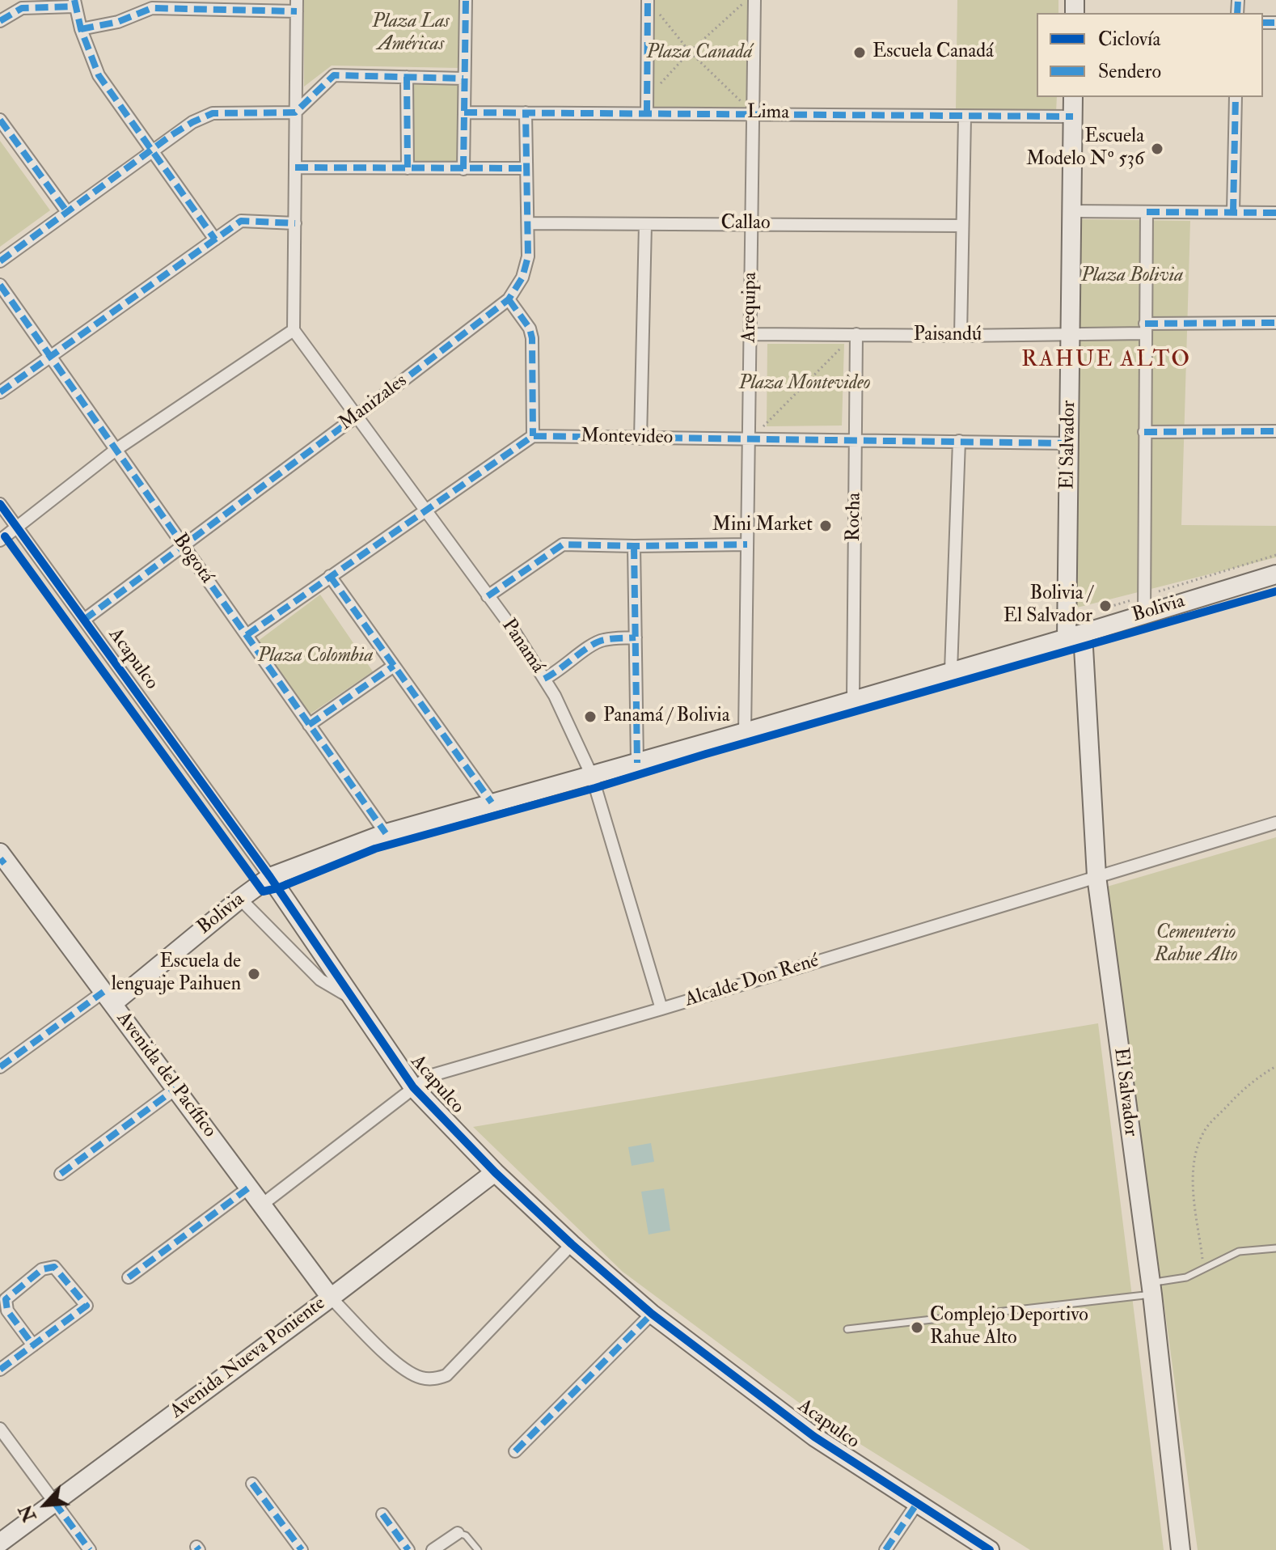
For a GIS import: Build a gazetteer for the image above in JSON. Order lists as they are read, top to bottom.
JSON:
{
  "streets": {
    "street": [
      "Lima",
      "Callao",
      "Arequipa",
      "Paisandú",
      "Manizales",
      "Montevideo",
      "El Salvador",
      "Rocha",
      "Bogotá",
      "Bolivia",
      "Panamá",
      "Acapulco",
      "Alcalde Don René",
      "Avenida del Pacífico",
      "Avenida Nueva Poniente"
    ]
  },
  "crossings": [
    ["Lima", "Arequipa"],
    ["Lima", "Manizales"],
    ["Lima", "El Salvador"],
    ["Callao", "Arequipa"],
    ["Callao", "Manizales"],
    ["Arequipa", "Paisandú"],
    ["Arequipa", "Montevideo"],
    ["Arequipa", "Bolivia"],
    ["Paisandú", "El Salvador"],
    ["Paisandú", "Rocha"],
    ["Manizales", "Bogotá"],
    ["Manizales", "Panamá"],
    ["Manizales", "Acapulco"],
    ["Montevideo", "El Salvador"],
    ["Montevideo", "Rocha"],
    ["El Salvador", "Bolivia"],
    ["El Salvador", "Alcalde Don René"],
    ["Rocha", "Bolivia"],
    ["Bogotá", "Bolivia"],
    ["Bolivia", "Panamá"],
    ["Bolivia", "Acapulco"],
    ["Bolivia", "Avenida del Pacífico"],
    ["Panamá", "Alcalde Don René"],
    ["Acapulco", "Alcalde Don René"],
    ["Acapulco", "Avenida Nueva Poniente"],
    ["Alcalde Don René", "Avenida del Pacífico"],
    ["Avenida del Pacífico", "Avenida Nueva Poniente"]
  ],
  "districts": ["RAHUE ALTO"],
  "parks": [
    "Plaza Las Américas",
    "Plaza Canadá",
    "Plaza Bolivia",
    "Plaza Montevideo",
    "Plaza Colombia",
    "Cementerio Rahue Alto"
  ],
  "places": [
    "Escuela Canadá",
    "Escuela Modelo Nº 536",
    "Mini Market",
    "Bolivia / El Salvador",
    "Panamá / Bolivia",
    "Escuela de lenguaje Paihuen",
    "Complejo Deportivo Rahue Alto"
  ],
  "legend": ["Ciclovía", "Sendero"],
  "north": "bottom left"
}
